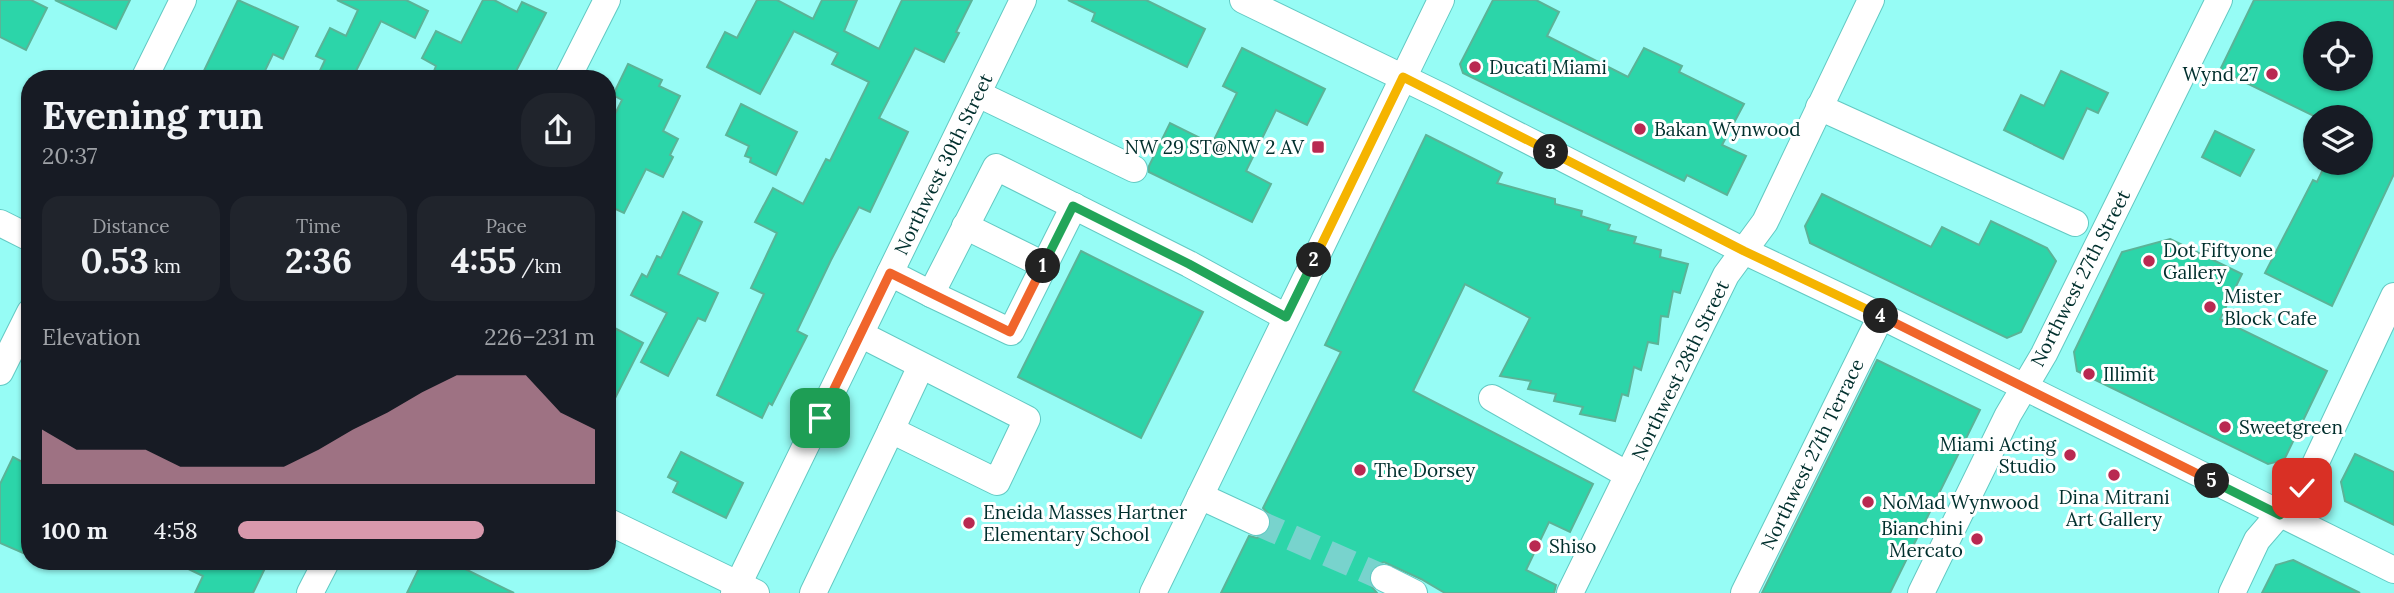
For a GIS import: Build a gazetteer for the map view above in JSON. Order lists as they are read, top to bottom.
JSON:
{
  "streets": {
    "street": [
      "Northwest 30th Street",
      "Northwest 27th Street",
      "Northwest 28th Street",
      "Northwest 27th Terrace"
    ]
  },
  "places": {
    "other": [
      "Ducati Miami",
      "Wynd 27",
      "Bakan Wynwood",
      "Dot Fiftyone Gallery",
      "Mister Block Cafe",
      "Illimit",
      "Sweetgreen",
      "Miami Acting Studio",
      "The Dorsey",
      "Dina Mitrani Art Gallery",
      "NoMad Wynwood",
      "Eneida Masses Hartner Elementary School",
      "Bianchini Mercato",
      "Shiso"
    ],
    "transit": ["NW 29 ST@NW 2 AV"]
  },
  "page": {
    "heading": ["Evening run", "20:37"],
    "pins": [
      "3",
      "2",
      "1",
      "4",
      "5"
    ],
    "stats": [
      ["Distance", "0.53 km"],
      ["Time", "2:36"],
      ["Pace", "4:55 /km"]
    ],
    "chart": ["Elevation", "226–231 m"],
    "list": [
      {
        "name": "100 m",
        "note": "4:58"
      }
    ]
  }
}
